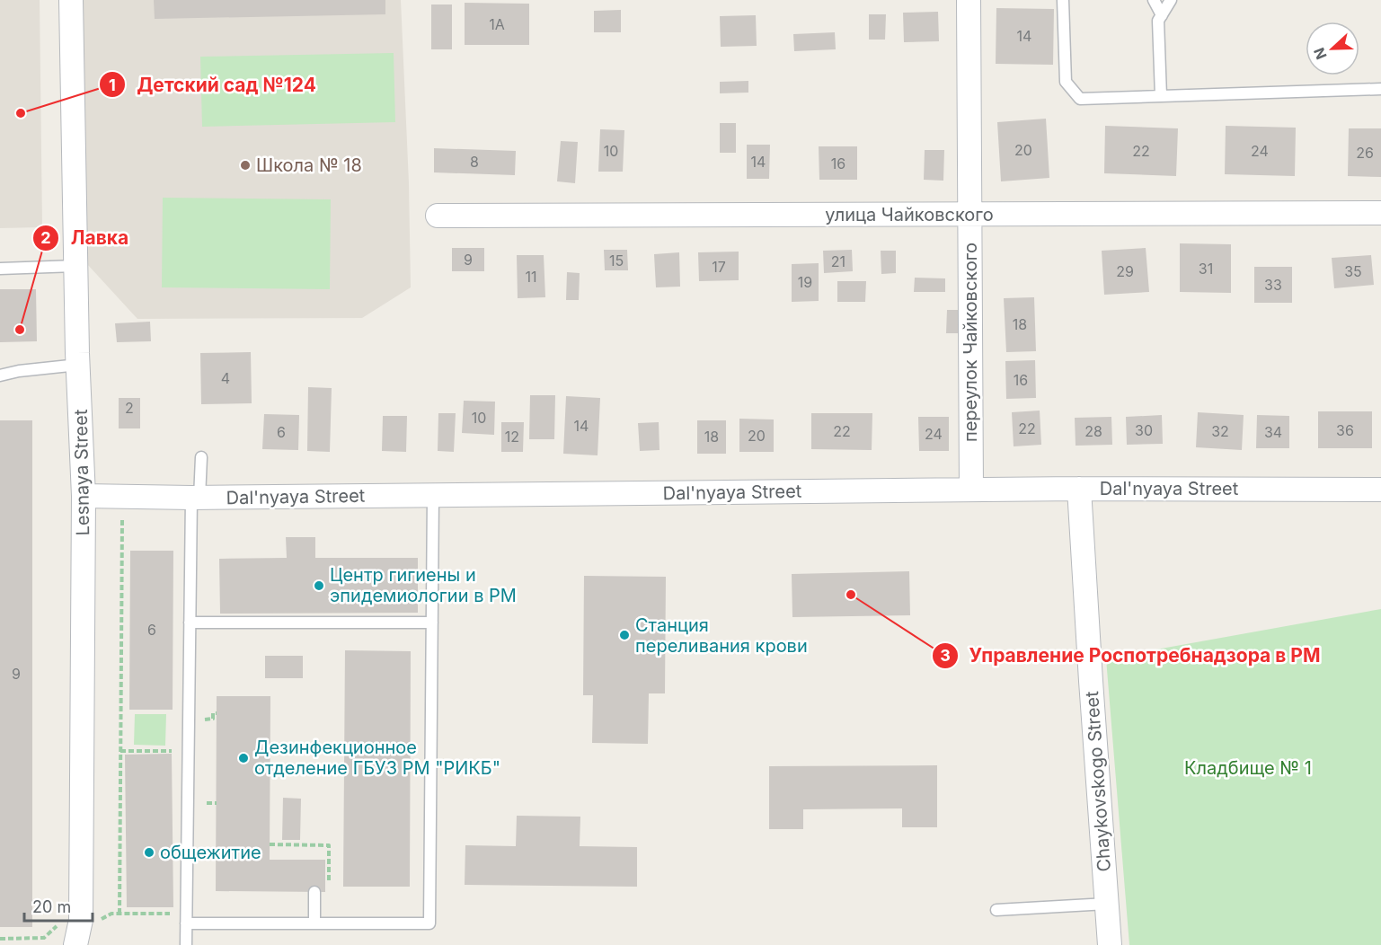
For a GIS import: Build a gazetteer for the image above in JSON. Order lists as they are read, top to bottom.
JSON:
{
  "streets": {
    "street": [
      "улица Чайковского",
      "переулок Чайковского",
      "Lesnaya Street",
      "Dal'nyaya Street",
      "Chaykovskogo Street"
    ]
  },
  "crossings": [
    ["улица Чайковского", "переулок Чайковского"],
    ["переулок Чайковского", "Dal'nyaya Street"],
    ["Lesnaya Street", "Dal'nyaya Street"],
    ["Dal'nyaya Street", "Chaykovskogo Street"]
  ],
  "parks": ["Кладбище № 1"],
  "places": [
    "Детский сад №124",
    "Школа № 18",
    "Лавка",
    "Центр гигиены и эпидемиологии в РМ",
    "Управление Роспотребнадзора в РМ",
    "Станция переливания крови",
    "Дезинфекционное отделение ГБУЗ РМ \"РИКБ\"",
    "общежитие"
  ],
  "house_numbers": [
    "1А",
    "14",
    "20",
    "10",
    "22",
    "24",
    "26",
    "8",
    "14",
    "16",
    "9",
    "15",
    "21",
    "17",
    "31",
    "29",
    "35",
    "11",
    "19",
    "33",
    "18",
    "4",
    "16",
    "2",
    "10",
    "14",
    "22",
    "30",
    "36",
    "22",
    "28",
    "32",
    "6",
    "34",
    "24",
    "20",
    "12",
    "18",
    "6",
    "9"
  ],
  "scale_bar": "20 m",
  "north": "left"
}
